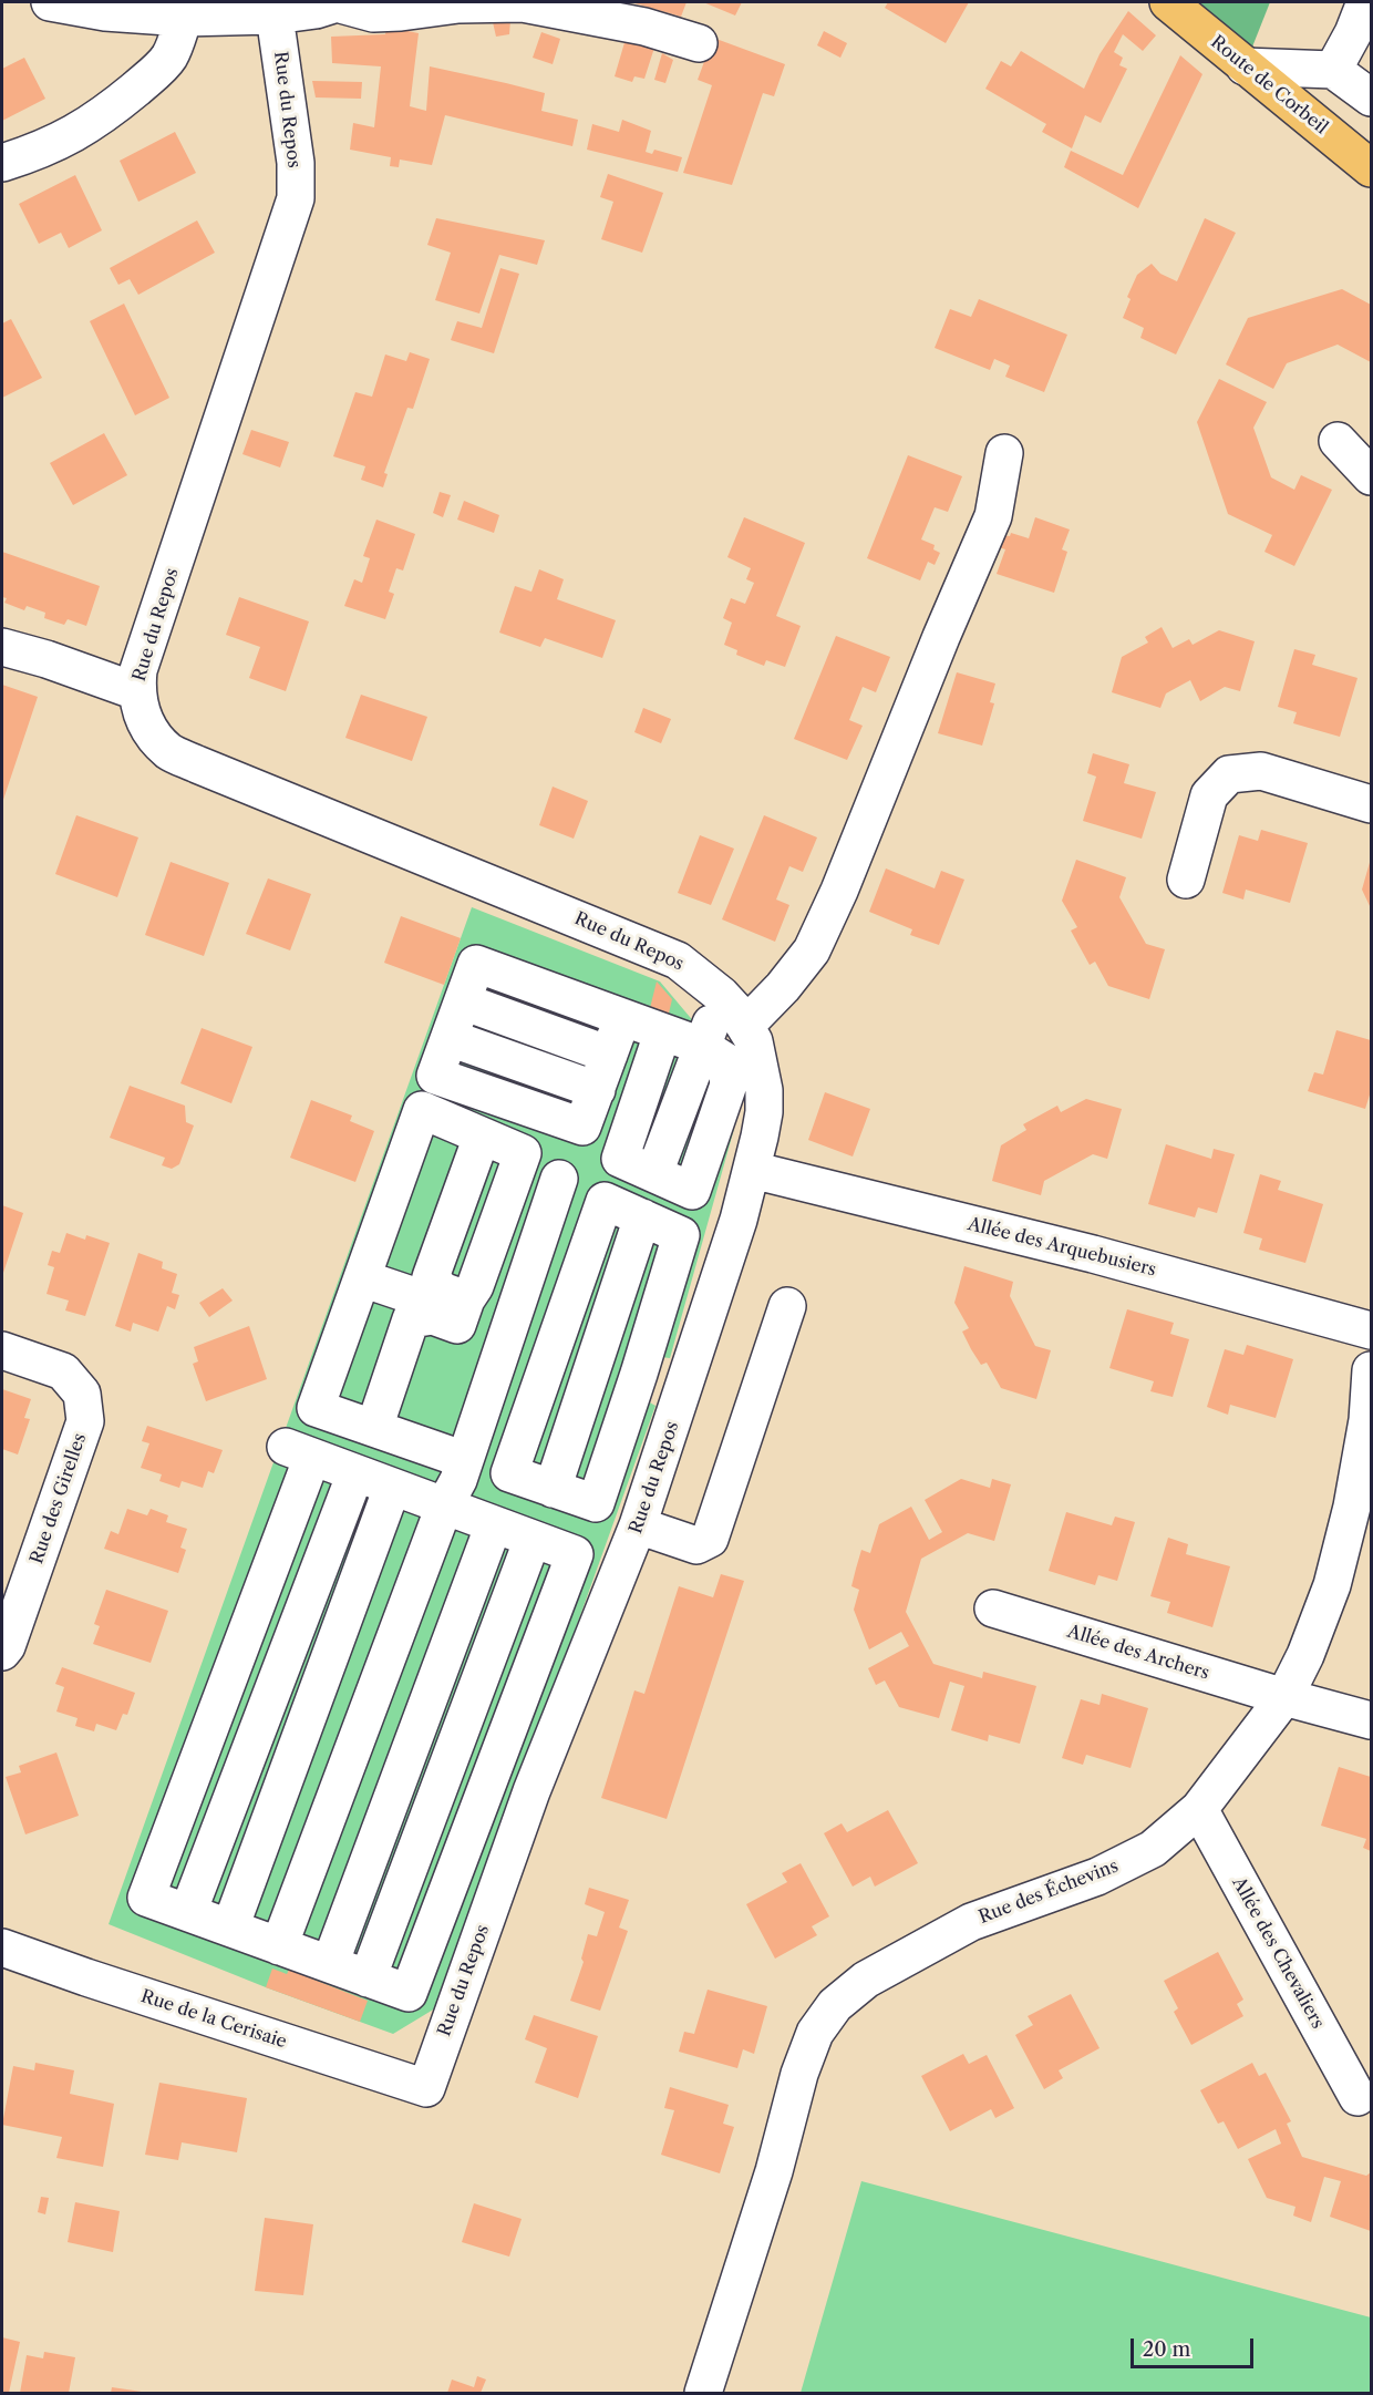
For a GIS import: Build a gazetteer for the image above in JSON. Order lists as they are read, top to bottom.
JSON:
{
  "streets": {
    "main road": ["Route de Corbeil"],
    "street": [
      "Rue du Repos",
      "Allée des Arquebusiers",
      "Rue des Girelles",
      "Allée des Archers",
      "Rue des Échevins",
      "Allée des Chevaliers",
      "Rue de la Cerisaie"
    ]
  },
  "crossings": [
    ["Rue du Repos", "Allée des Arquebusiers"],
    ["Rue du Repos", "Rue de la Cerisaie"],
    ["Allée des Archers", "Rue des Échevins"],
    ["Rue des Échevins", "Allée des Chevaliers"]
  ],
  "scale_bar": "20 m"
}
